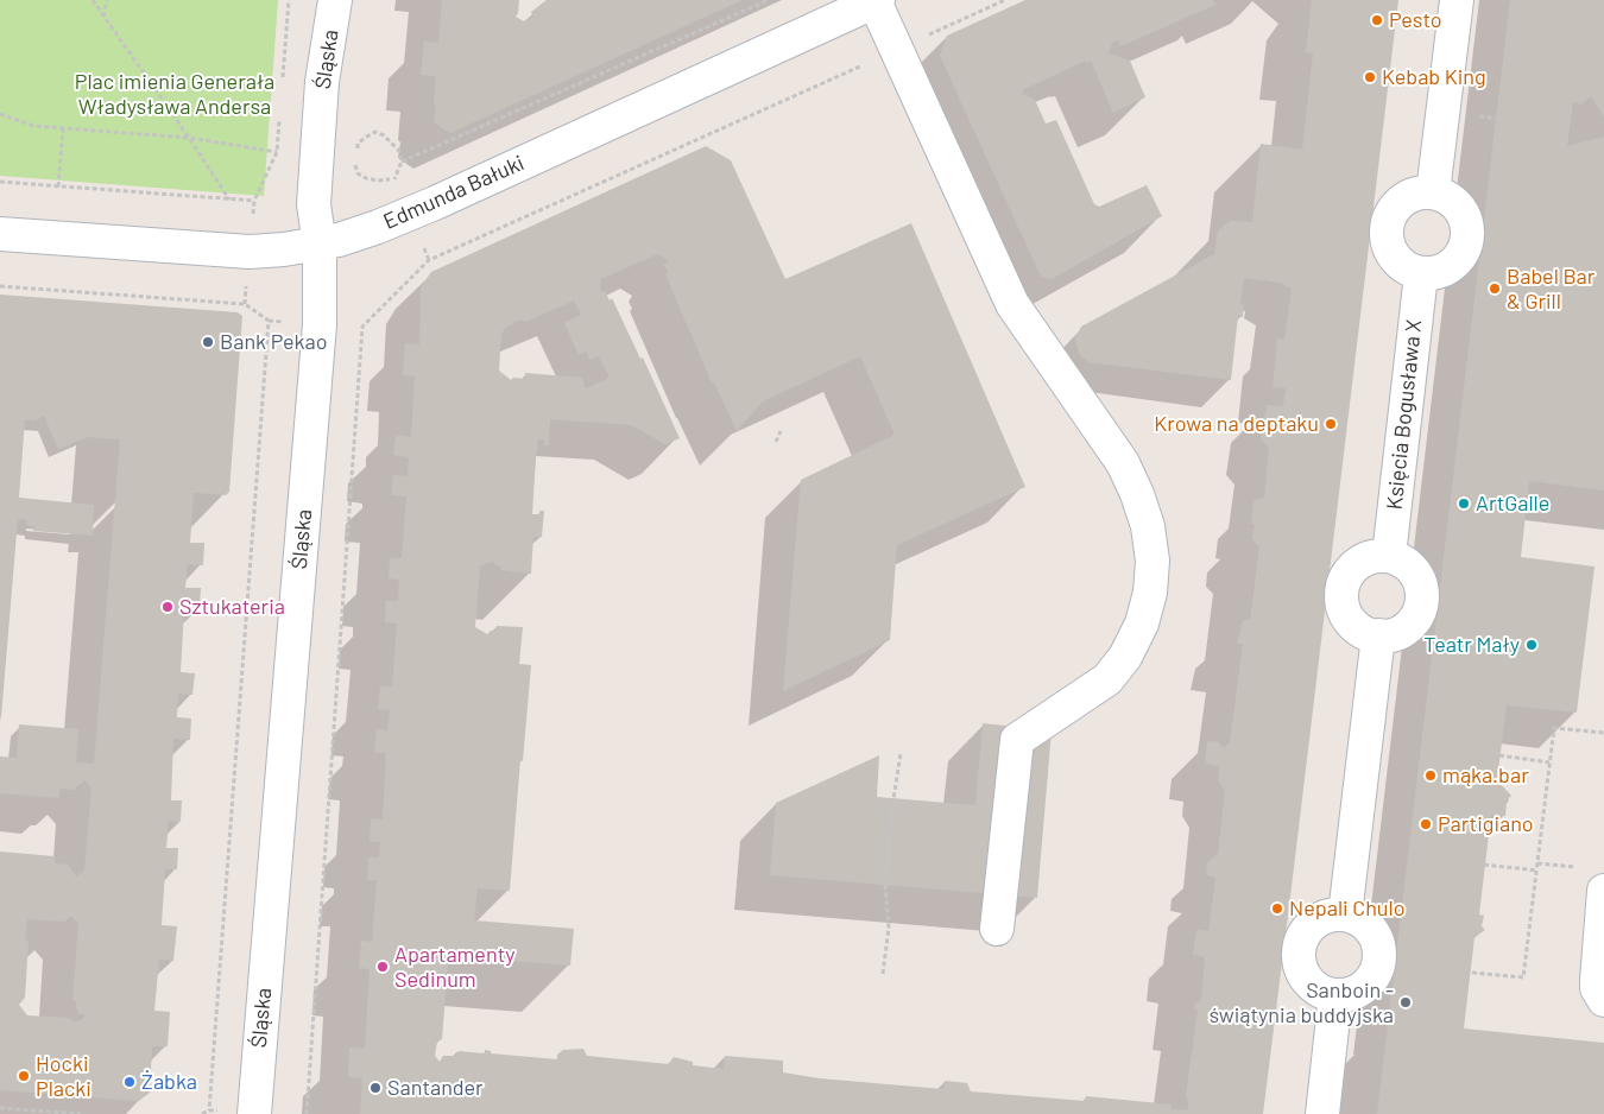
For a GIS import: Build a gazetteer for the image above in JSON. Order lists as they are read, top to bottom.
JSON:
{
  "streets": {
    "street": ["Śląska", "Edmunda Bałuki", "Księcia Bogusława X"]
  },
  "crossings": [
    ["Śląska", "Edmunda Bałuki"]
  ],
  "parks": ["Plac imienia Generała Władysława Andersa"],
  "places": [
    "Pesto",
    "Kebab King",
    "Babel Bar & Grill",
    "Bank Pekao",
    "Krowa na deptaku",
    "ArtGalle",
    "Sztukateria",
    "Teatr Mały",
    "mąka.bar",
    "Partigiano",
    "Nepali Chulo",
    "Apartamenty Sedinum",
    "Sanboin - świątynia buddyjska",
    "Hocki Placki",
    "Żabka",
    "Santander"
  ]
}
